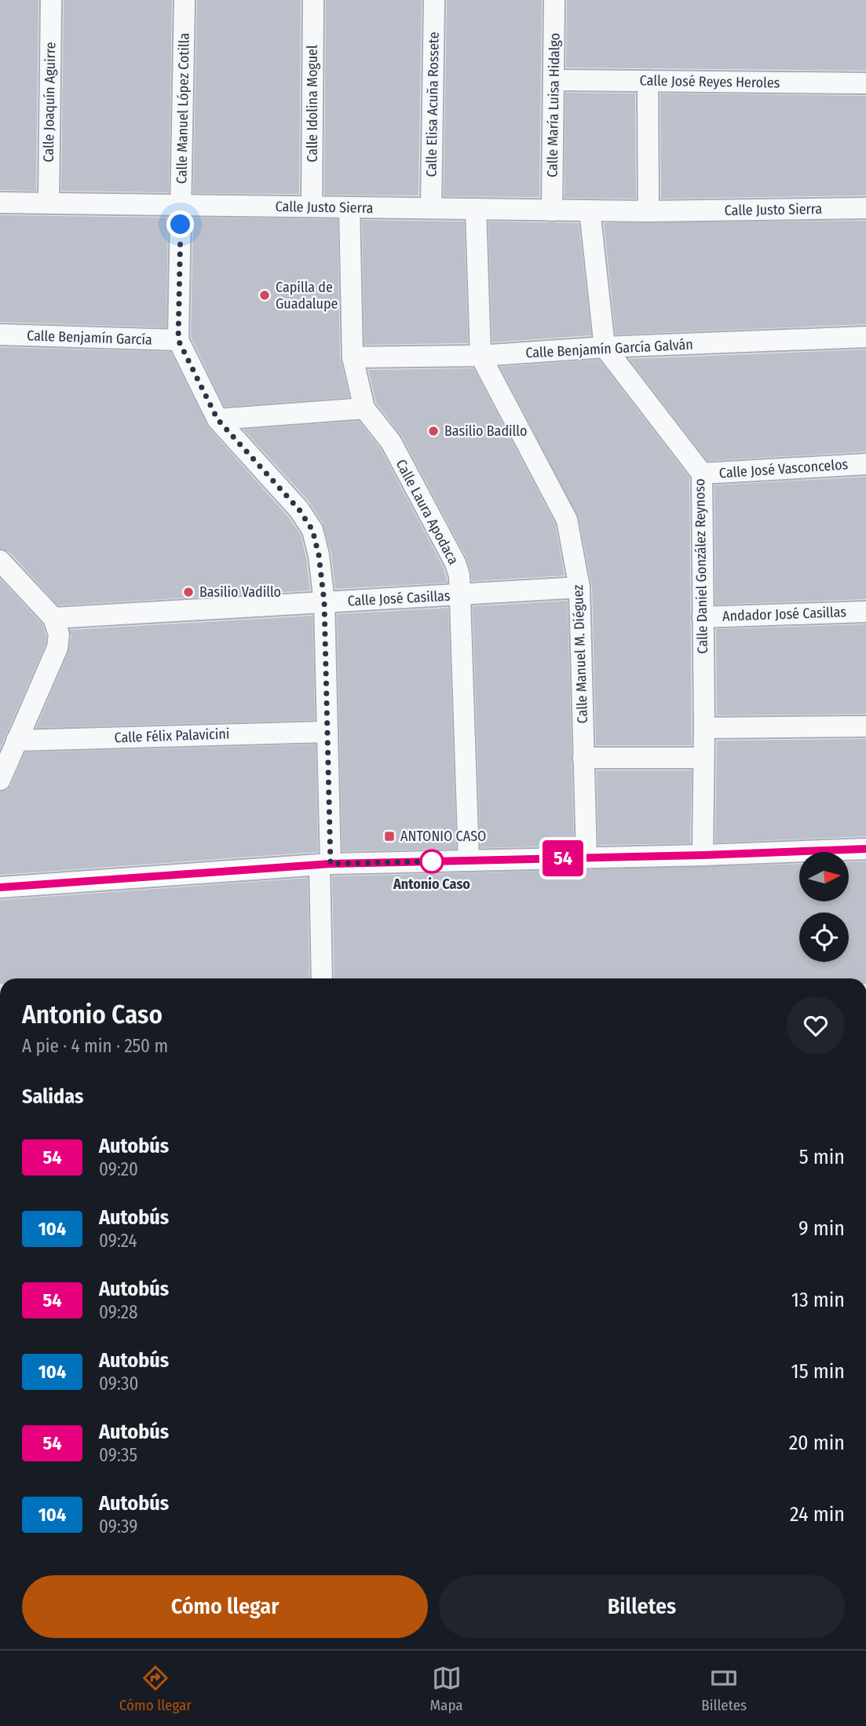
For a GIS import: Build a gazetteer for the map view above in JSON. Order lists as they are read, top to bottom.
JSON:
{
  "streets": {
    "street": [
      "Calle José Reyes Heroles",
      "Calle Joaquín Aguirre",
      "Calle Idolina Moguel",
      "Calle Elisa Acuña Rossete",
      "Calle María Luisa Hidalgo",
      "Calle Manuel López Cotilla",
      "Calle Justo Sierra",
      "Calle Benjamín García",
      "Calle Benjamín García Galván",
      "Calle José Vasconcelos",
      "Calle Laura Apodaca",
      "Calle Daniel González Reynoso",
      "Calle José Casillas",
      "Andador José Casillas",
      "Calle Manuel M. Diéguez",
      "Calle Félix Palavicini"
    ]
  },
  "crossings": [
    ["Calle José Reyes Heroles", "Calle María Luisa Hidalgo"],
    ["Calle Joaquín Aguirre", "Calle Justo Sierra"],
    ["Calle Idolina Moguel", "Calle Justo Sierra"],
    ["Calle Elisa Acuña Rossete", "Calle Justo Sierra"],
    ["Calle María Luisa Hidalgo", "Calle Justo Sierra"],
    ["Calle Manuel López Cotilla", "Calle Justo Sierra"],
    ["Calle Manuel López Cotilla", "Calle Benjamín García"],
    ["Calle Manuel López Cotilla", "Calle José Casillas"],
    ["Calle Manuel López Cotilla", "Calle Félix Palavicini"],
    ["Calle Justo Sierra", "Calle Laura Apodaca"],
    ["Calle Justo Sierra", "Calle Manuel M. Diéguez"],
    ["Calle Benjamín García Galván", "Calle Laura Apodaca"],
    ["Calle Benjamín García Galván", "Calle Daniel González Reynoso"],
    ["Calle Benjamín García Galván", "Calle Manuel M. Diéguez"],
    ["Calle José Vasconcelos", "Calle Daniel González Reynoso"],
    ["Calle Laura Apodaca", "Calle José Casillas"],
    ["Calle Daniel González Reynoso", "Andador José Casillas"],
    ["Calle José Casillas", "Calle Manuel M. Diéguez"]
  ],
  "places": {
    "other": [
      "Capilla de Guadalupe",
      "Basilio Badillo",
      "Basilio Vadillo",
      "Antonio Caso"
    ],
    "transit": ["ANTONIO CASO"]
  },
  "lines": ["bus line 54"],
  "north": "right",
  "page": {
    "on_map": "54",
    "heading": [
      ["Antonio Caso", "A pie · 4 min · 250 m"],
      "Salidas"
    ],
    "list": [
      {
        "mark": "54",
        "name": "Autobús",
        "note": "09:20",
        "value": "5 min"
      },
      {
        "mark": "104",
        "name": "Autobús",
        "note": "09:24",
        "value": "9 min"
      },
      {
        "mark": "54",
        "name": "Autobús",
        "note": "09:28",
        "value": "13 min"
      },
      {
        "mark": "104",
        "name": "Autobús",
        "note": "09:30",
        "value": "15 min"
      },
      {
        "mark": "54",
        "name": "Autobús",
        "note": "09:35",
        "value": "20 min"
      },
      {
        "mark": "104",
        "name": "Autobús",
        "note": "09:39",
        "value": "24 min"
      }
    ],
    "buttons": ["Cómo llegar", "Billetes"],
    "tabs": ["Cómo llegar", "Mapa", "Billetes"]
  }
}
